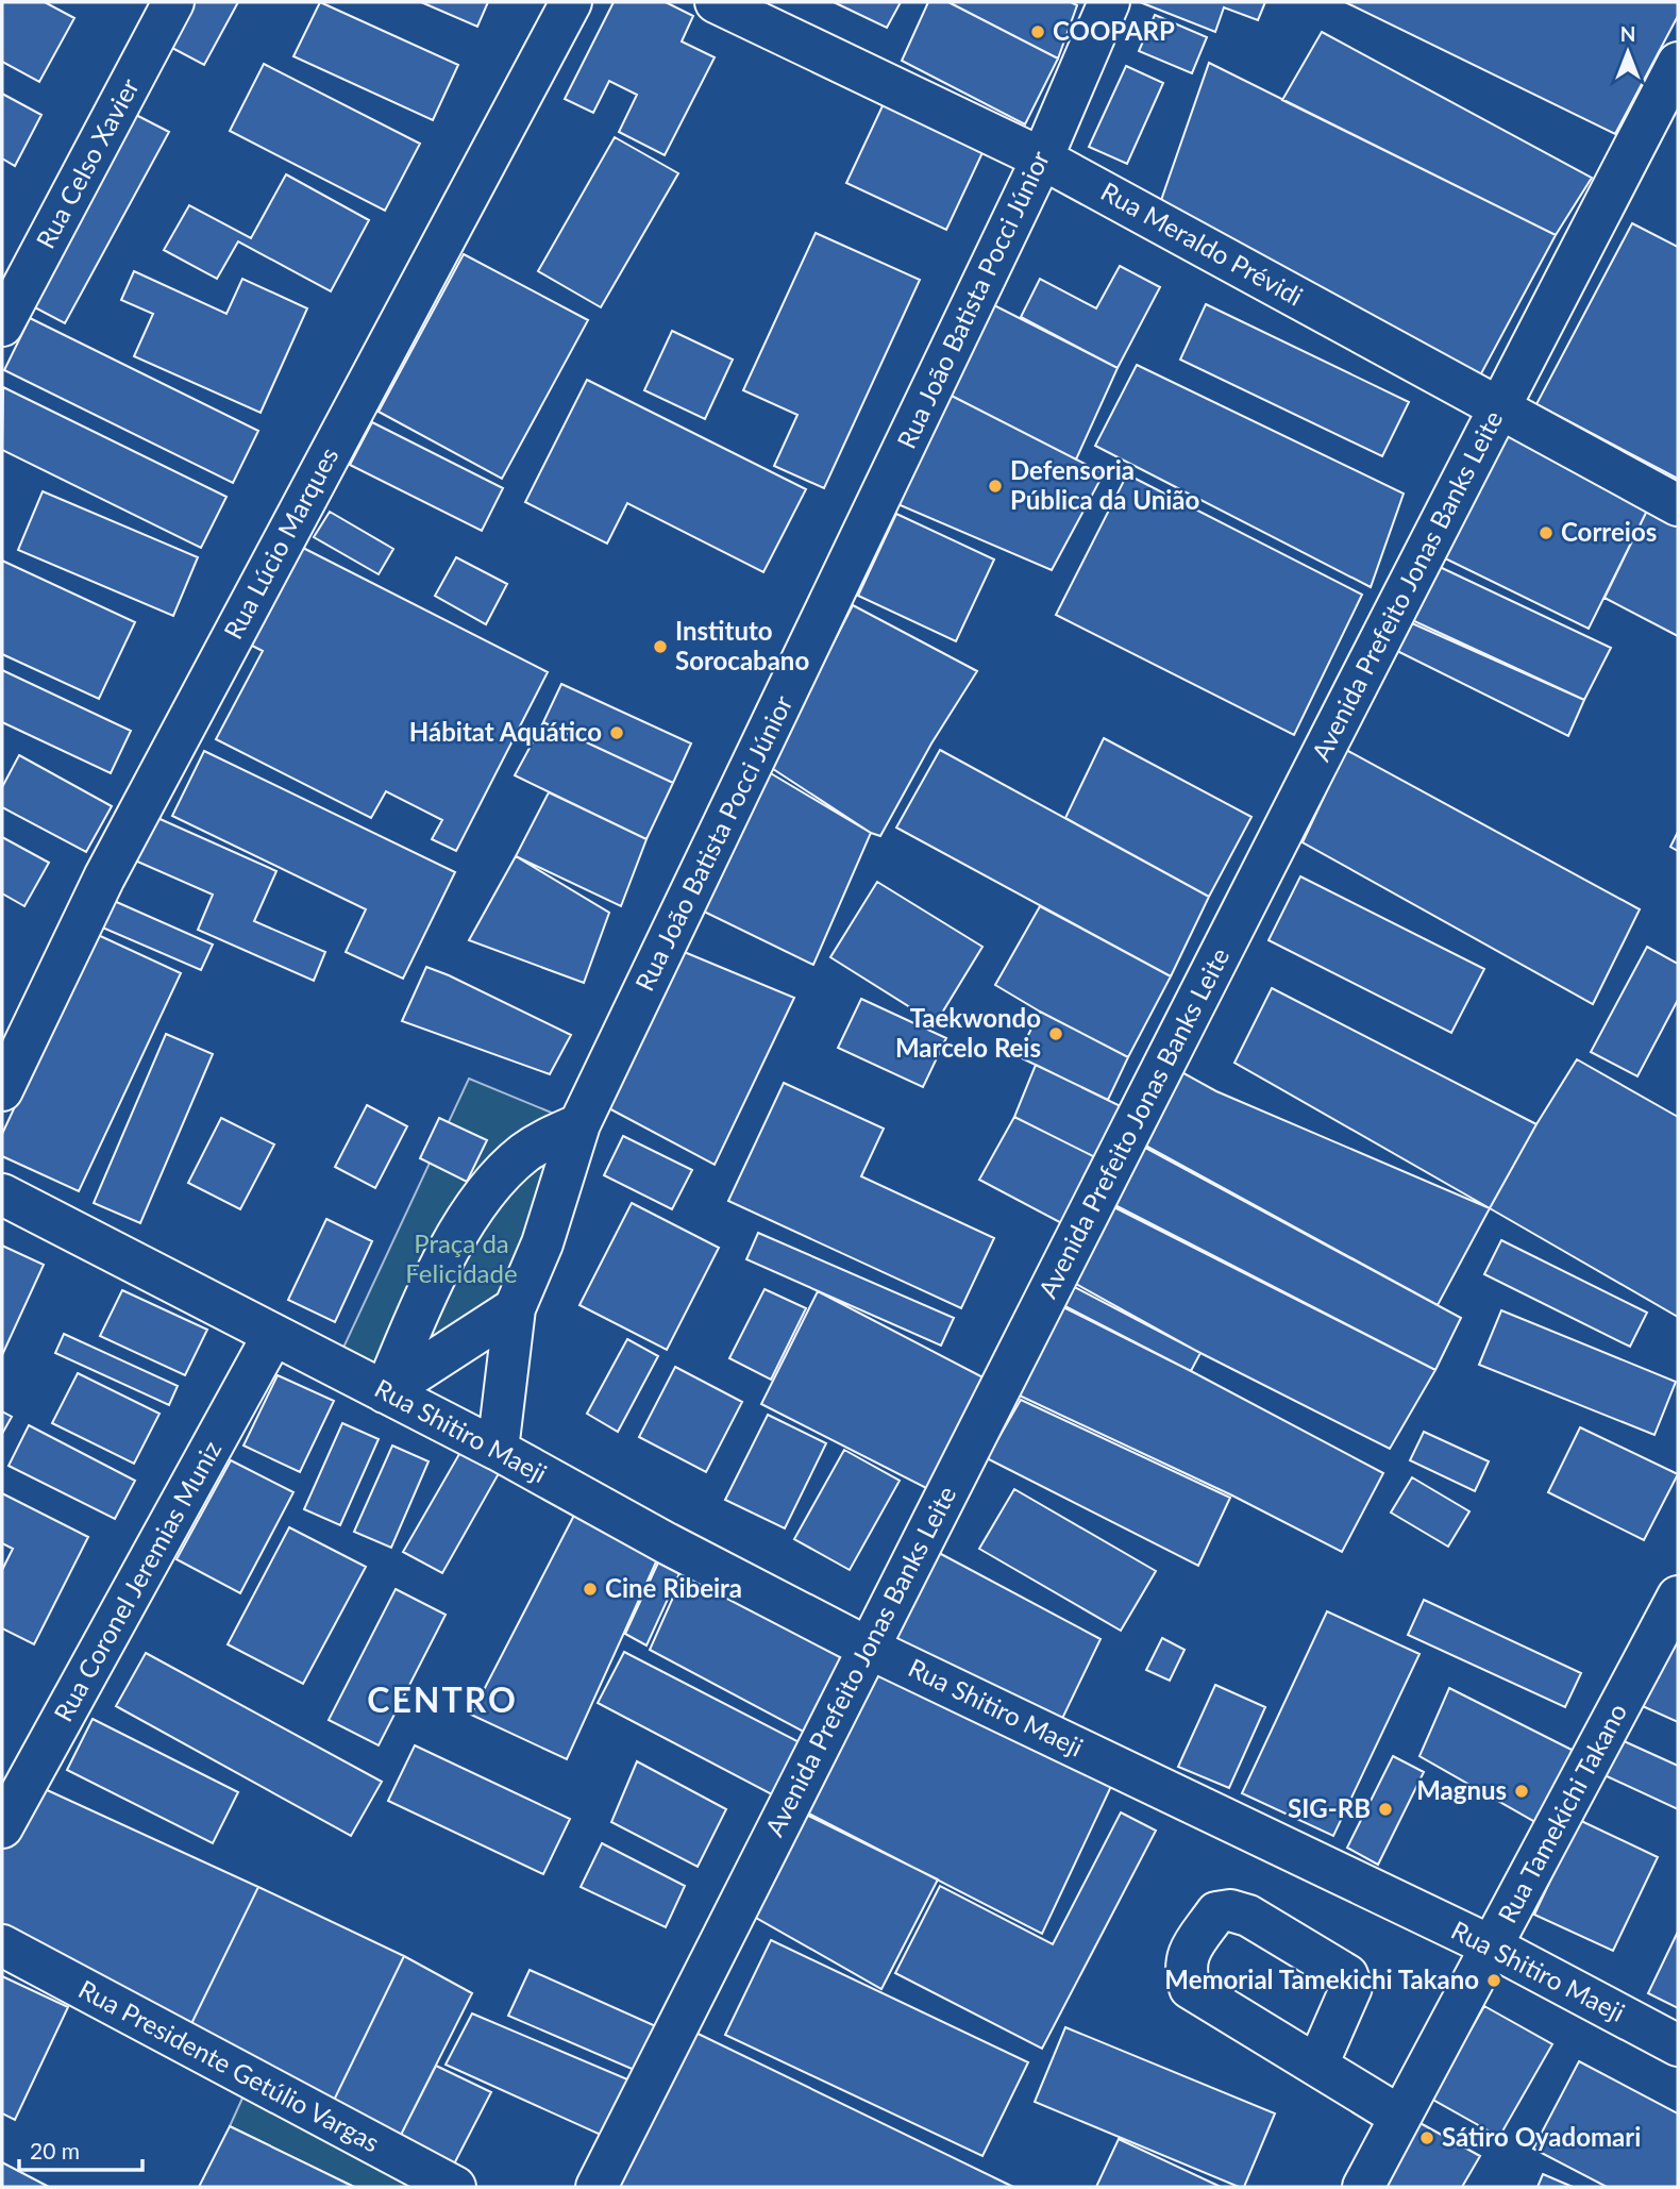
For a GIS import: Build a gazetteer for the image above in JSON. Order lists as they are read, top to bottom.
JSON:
{
  "streets": {
    "street": [
      "Rua Celso Xavier",
      "Rua Meraldo Prévidi",
      "Rua João Batista Pocci Júnior",
      "Rua Lúcio Marques",
      "Avenida Prefeito Jonas Banks Leite",
      "Rua Shitiro Maeji",
      "Rua Coronel Jeremias Muniz",
      "Rua Tamekichi Takano",
      "Rua Presidente Getúlio Vargas"
    ]
  },
  "crossings": [
    ["Rua Meraldo Prévidi", "Rua João Batista Pocci Júnior"],
    ["Rua Meraldo Prévidi", "Avenida Prefeito Jonas Banks Leite"],
    ["Rua João Batista Pocci Júnior", "Rua Shitiro Maeji"],
    ["Avenida Prefeito Jonas Banks Leite", "Rua Shitiro Maeji"],
    ["Rua Shitiro Maeji", "Rua Coronel Jeremias Muniz"],
    ["Rua Shitiro Maeji", "Rua Tamekichi Takano"]
  ],
  "districts": ["CENTRO"],
  "parks": ["Praça da Felicidade"],
  "places": [
    "COOPARP",
    "Defensoria Pública da União",
    "Correios",
    "Instituto Sorocabano",
    "Hábitat Aquático",
    "Taekwondo Marcelo Reis",
    "Cine Ribeira",
    "Magnus",
    "SIG-RB",
    "Memorial Tamekichi Takano",
    "Sátiro Oyadomari"
  ],
  "scale_bar": "20 m",
  "north": "top"
}
